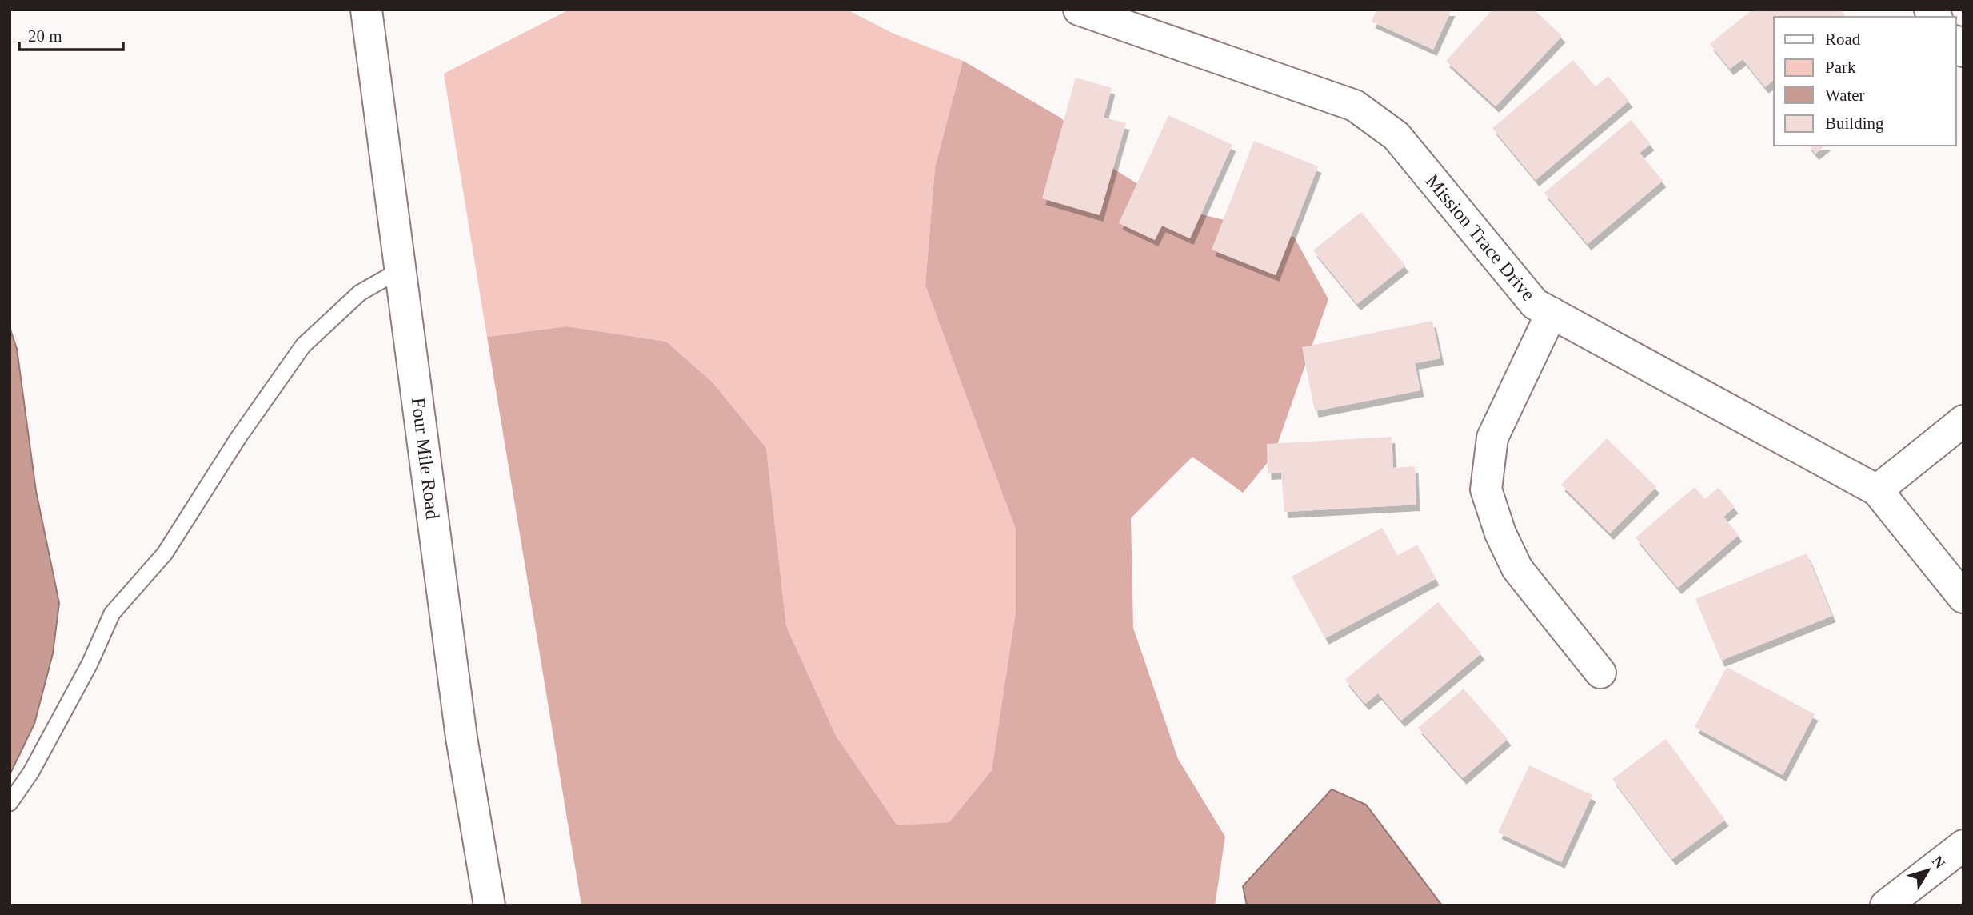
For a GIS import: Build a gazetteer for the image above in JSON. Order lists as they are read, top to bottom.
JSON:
{
  "streets": {
    "street": ["Mission Trace Drive", "Four Mile Road"]
  },
  "legend": [
    "Road",
    "Park",
    "Water",
    "Building"
  ],
  "scale_bar": "20 m",
  "north": "top right"
}
